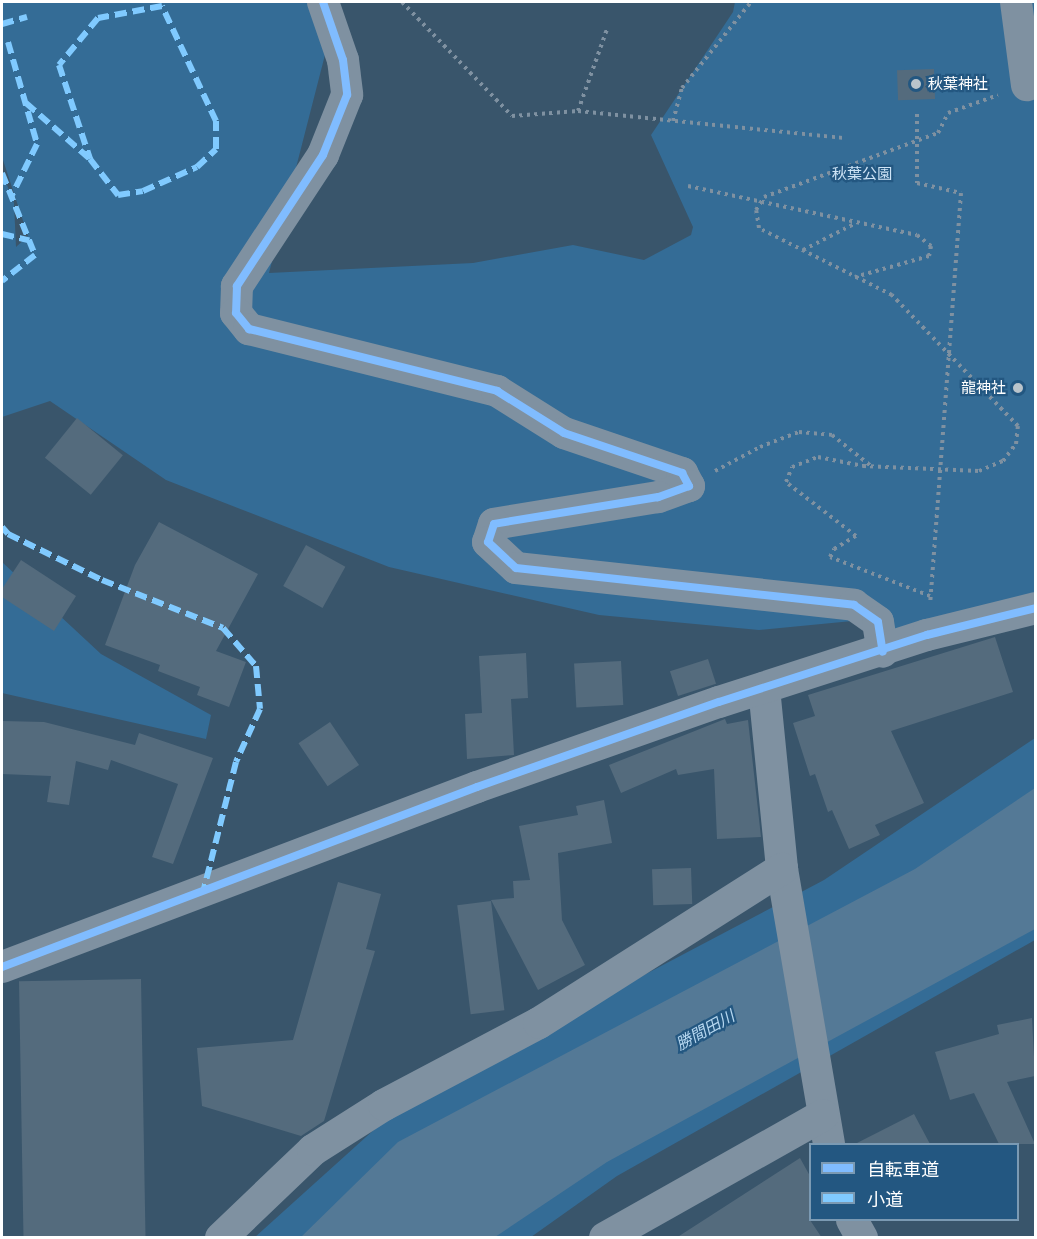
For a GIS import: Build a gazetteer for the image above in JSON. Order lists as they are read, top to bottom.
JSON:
{
  "water": ["勝間田川"],
  "parks": ["秋葉公園"],
  "places": ["秋葉神社", "龍神社"],
  "legend": ["自転車道", "小道"]
}
